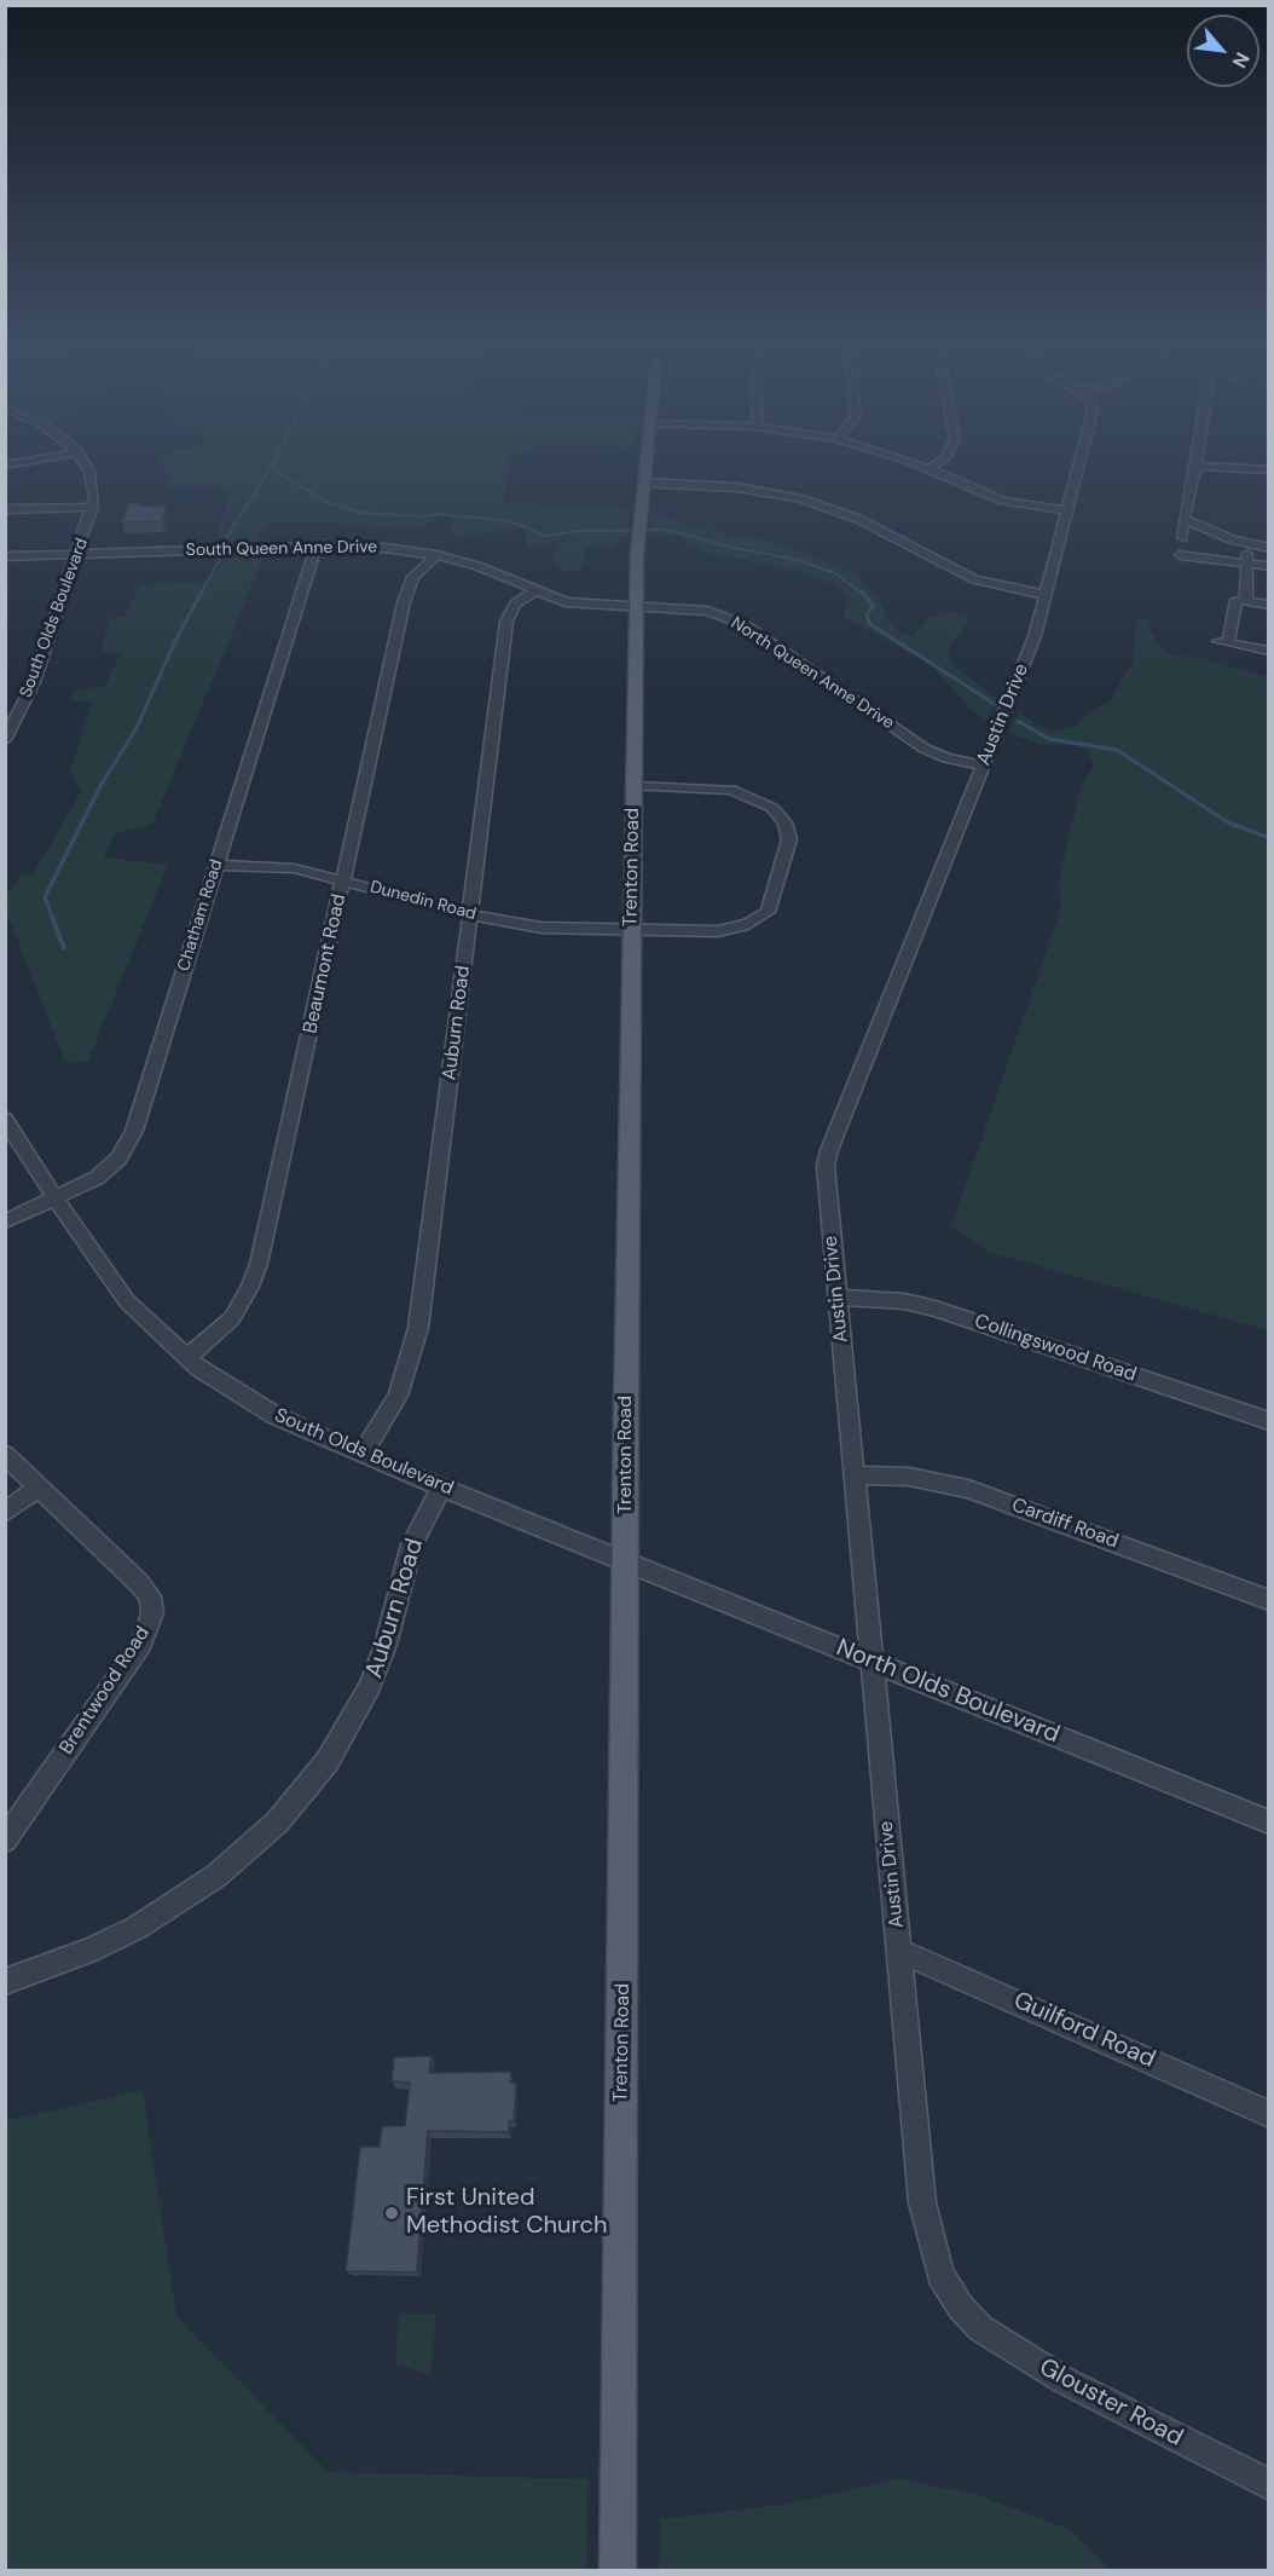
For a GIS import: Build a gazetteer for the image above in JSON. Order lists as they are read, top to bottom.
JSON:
{
  "streets": {
    "main road": ["Trenton Road"],
    "street": [
      "South Queen Anne Drive",
      "South Olds Boulevard",
      "North Queen Anne Drive",
      "Austin Drive",
      "Dunedin Road",
      "Chatham Road",
      "Beaumont Road",
      "Auburn Road",
      "Collingswood Road",
      "Cardiff Road",
      "Brentwood Road",
      "North Olds Boulevard",
      "Guilford Road",
      "Glouster Road"
    ]
  },
  "crossings": [
    ["South Queen Anne Drive", "South Olds Boulevard"],
    ["South Queen Anne Drive", "North Queen Anne Drive"],
    ["South Queen Anne Drive", "Trenton Road"],
    ["South Queen Anne Drive", "Chatham Road"],
    ["South Queen Anne Drive", "Beaumont Road"],
    ["South Queen Anne Drive", "Auburn Road"],
    ["South Olds Boulevard", "Trenton Road"],
    ["South Olds Boulevard", "Chatham Road"],
    ["South Olds Boulevard", "Beaumont Road"],
    ["South Olds Boulevard", "Auburn Road"],
    ["South Olds Boulevard", "North Olds Boulevard"],
    ["North Queen Anne Drive", "Austin Drive"],
    ["North Queen Anne Drive", "Trenton Road"],
    ["Austin Drive", "Collingswood Road"],
    ["Austin Drive", "Cardiff Road"],
    ["Austin Drive", "North Olds Boulevard"],
    ["Austin Drive", "Guilford Road"],
    ["Austin Drive", "Glouster Road"],
    ["Trenton Road", "Dunedin Road"],
    ["Trenton Road", "North Olds Boulevard"],
    ["Dunedin Road", "Chatham Road"],
    ["Dunedin Road", "Beaumont Road"],
    ["Dunedin Road", "Auburn Road"]
  ],
  "places": ["First United Methodist Church"],
  "north": "bottom right"
}
